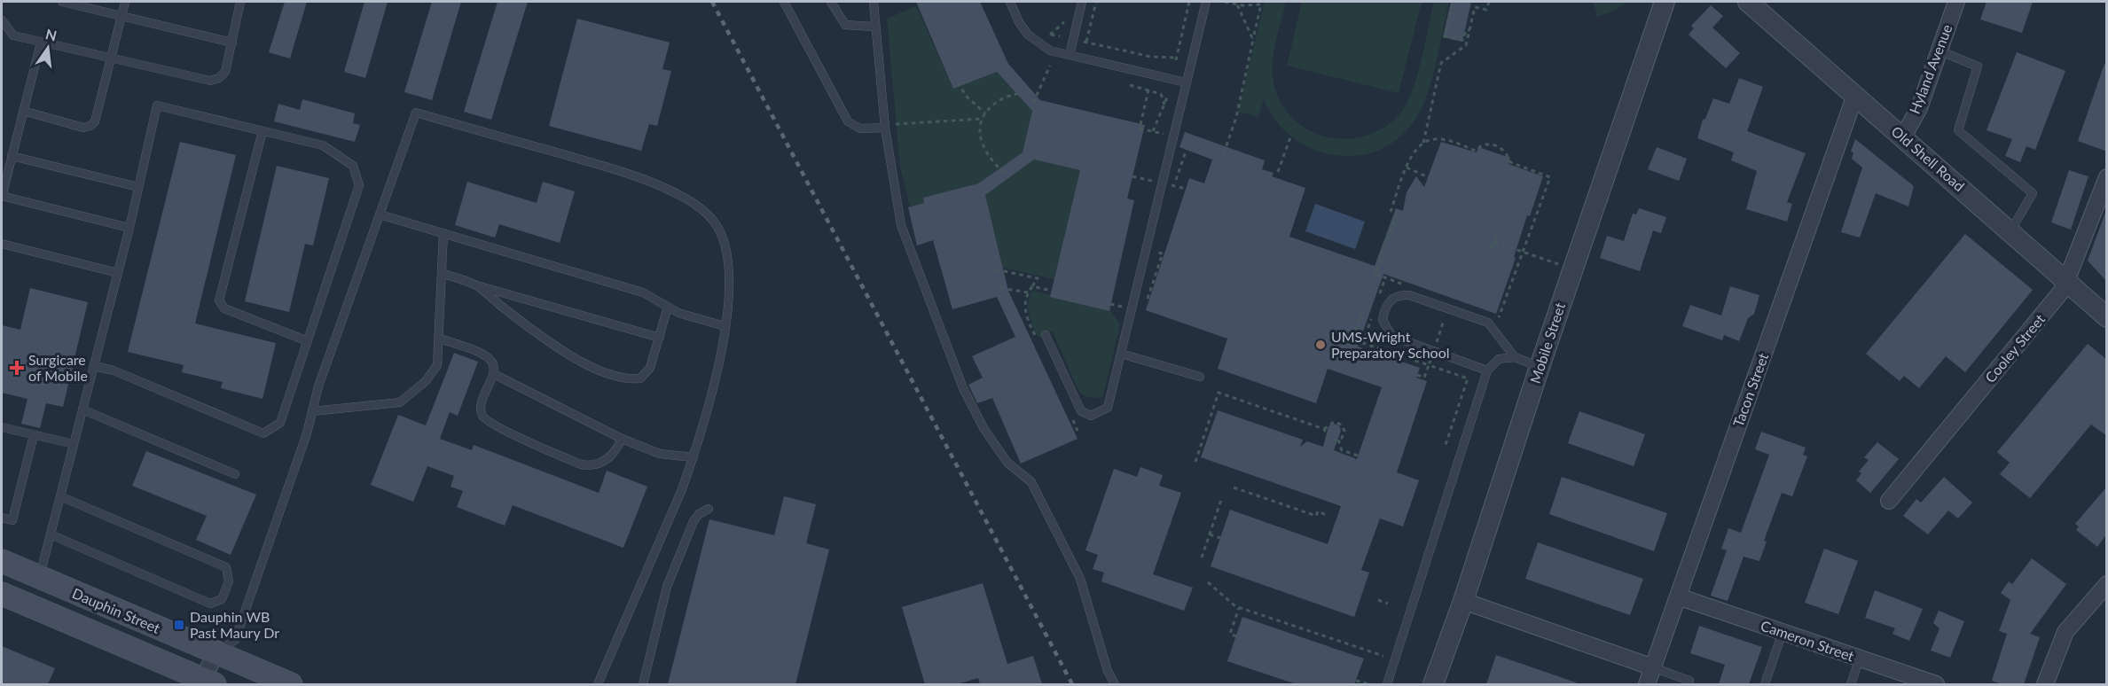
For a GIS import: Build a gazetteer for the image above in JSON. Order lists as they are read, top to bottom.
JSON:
{
  "streets": {
    "main road": ["Dauphin Street"],
    "street": [
      "Hyland Avenue",
      "Old Shell Road",
      "Mobile Street",
      "Cooley Street",
      "Tacon Street",
      "Cameron Street"
    ]
  },
  "crossings": [
    ["Hyland Avenue", "Old Shell Road"],
    ["Old Shell Road", "Cooley Street"],
    ["Old Shell Road", "Tacon Street"],
    ["Tacon Street", "Cameron Street"]
  ],
  "places": {
    "other": ["UMS-Wright Preparatory School"],
    "health": ["Surgicare of Mobile"],
    "transit": ["Dauphin WB Past Maury Dr"]
  },
  "north": "top"
}
